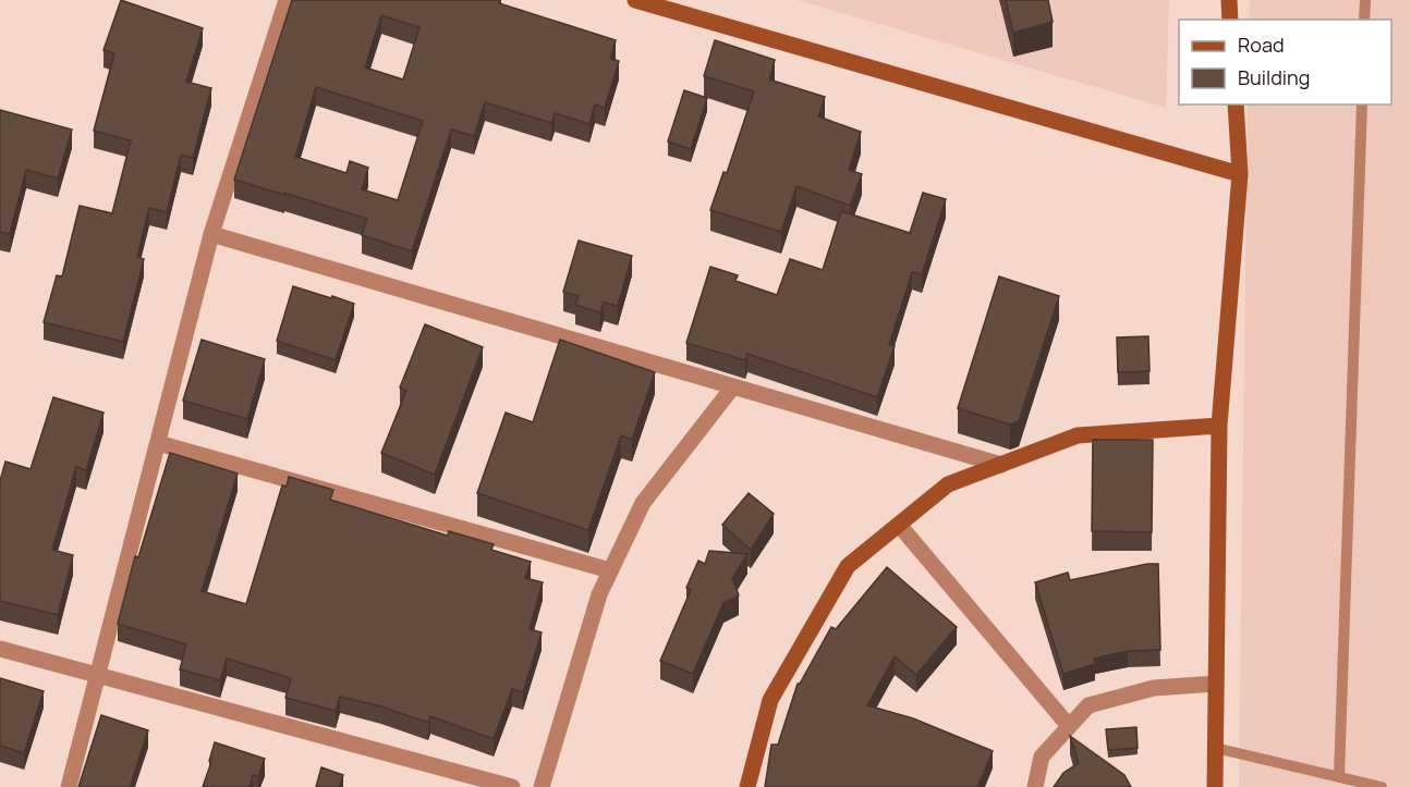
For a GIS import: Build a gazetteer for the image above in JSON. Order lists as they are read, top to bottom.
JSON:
{
  "legend": ["Road", "Building"]
}
